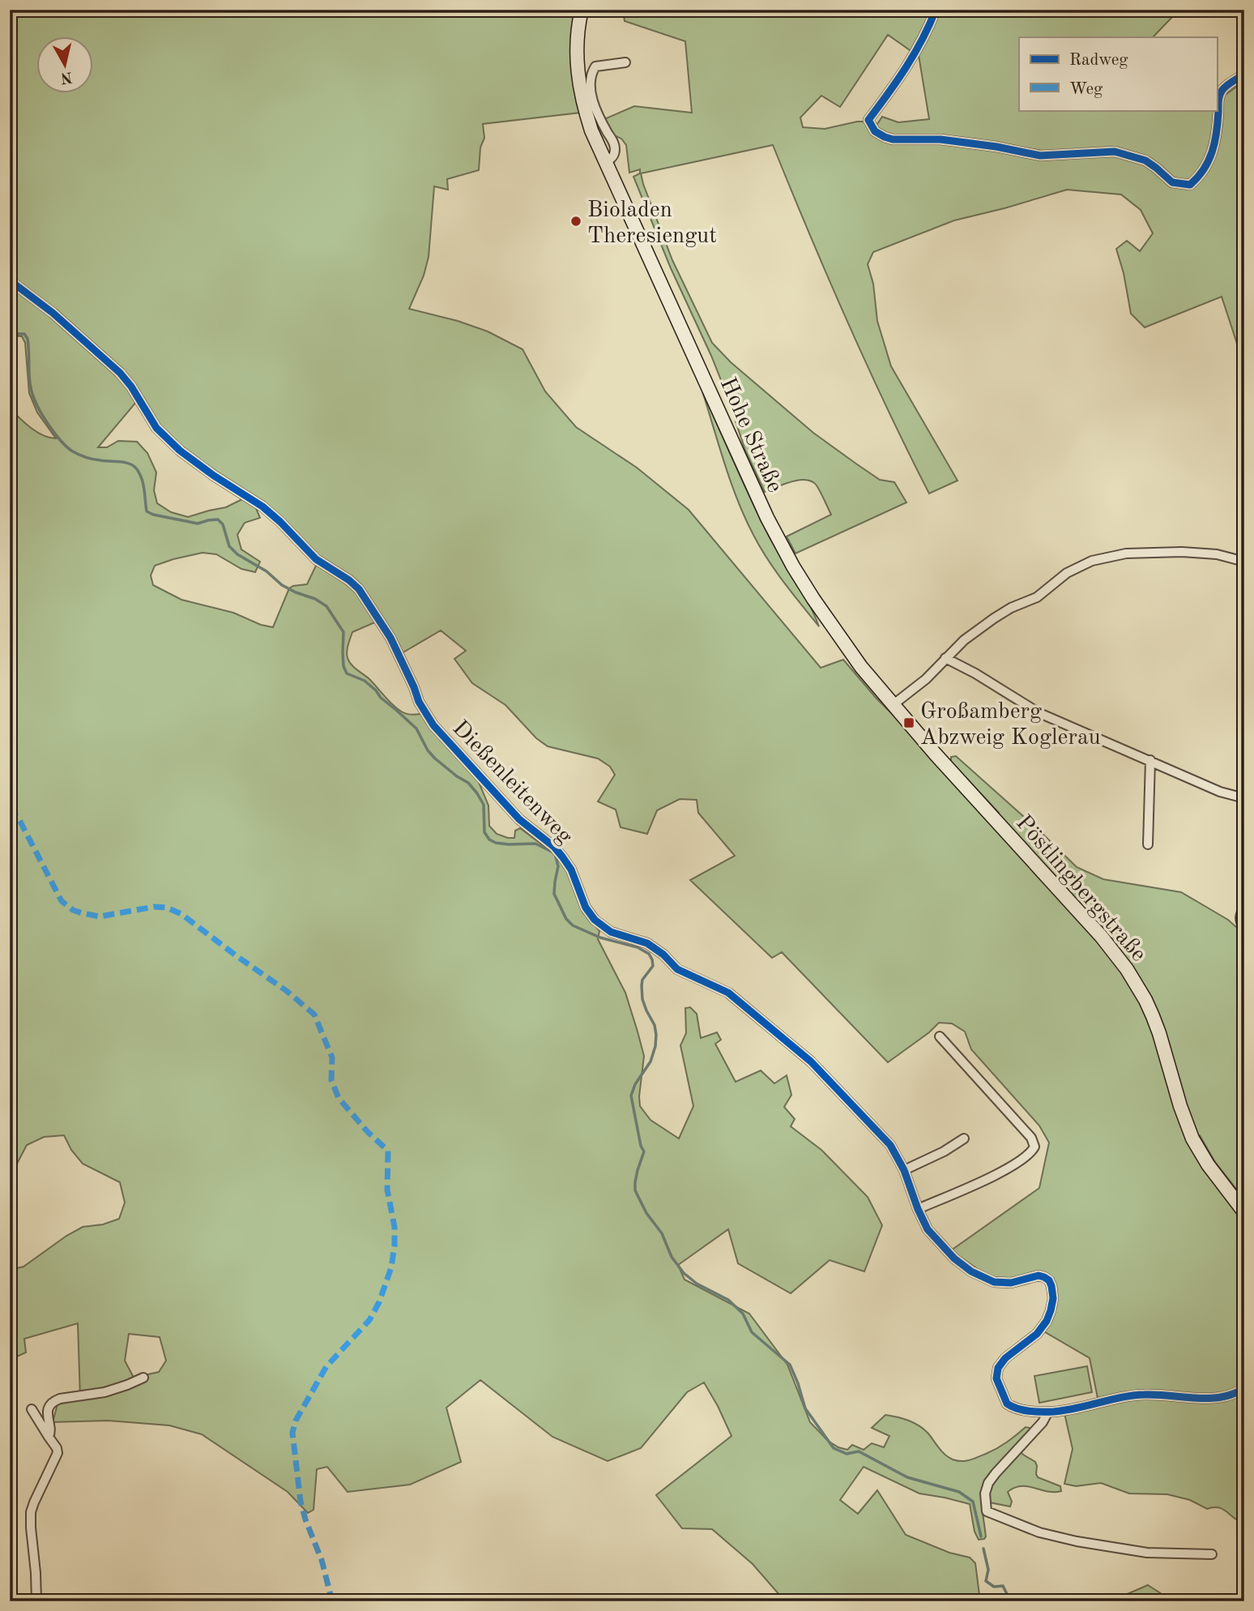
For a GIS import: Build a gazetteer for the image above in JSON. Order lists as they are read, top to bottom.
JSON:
{
  "streets": {
    "main road": ["Hohe Straße", "Pöstlingbergstraße"],
    "street": ["Dießenleitenweg"]
  },
  "crossings": [
    ["Hohe Straße", "Pöstlingbergstraße"]
  ],
  "places": {
    "other": ["Bioladen Theresiengut"],
    "transit": ["Großamberg Abzweig Koglerau"]
  },
  "legend": ["Radweg", "Weg"],
  "north": "bottom"
}
